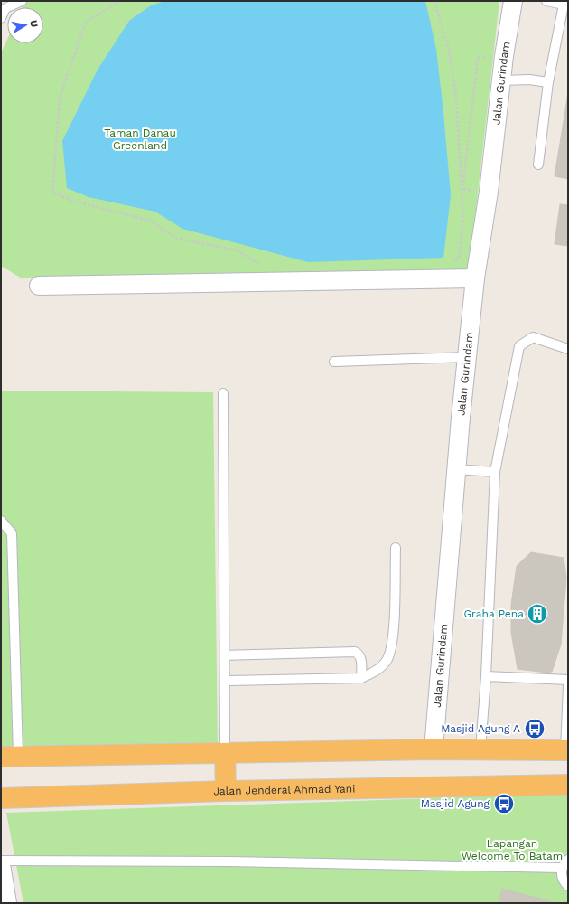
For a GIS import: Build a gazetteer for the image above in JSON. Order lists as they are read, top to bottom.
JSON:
{
  "streets": {
    "highway": ["Jalan Jenderal Ahmad Yani"],
    "street": ["Jalan Gurindam"]
  },
  "parks": ["Taman Danau Greenland", "Lapangan Welcome To Batam"],
  "places": {
    "building": ["Graha Pena"],
    "bus stop": ["Masjid Agung A", "Masjid Agung"]
  },
  "north": "right"
}
